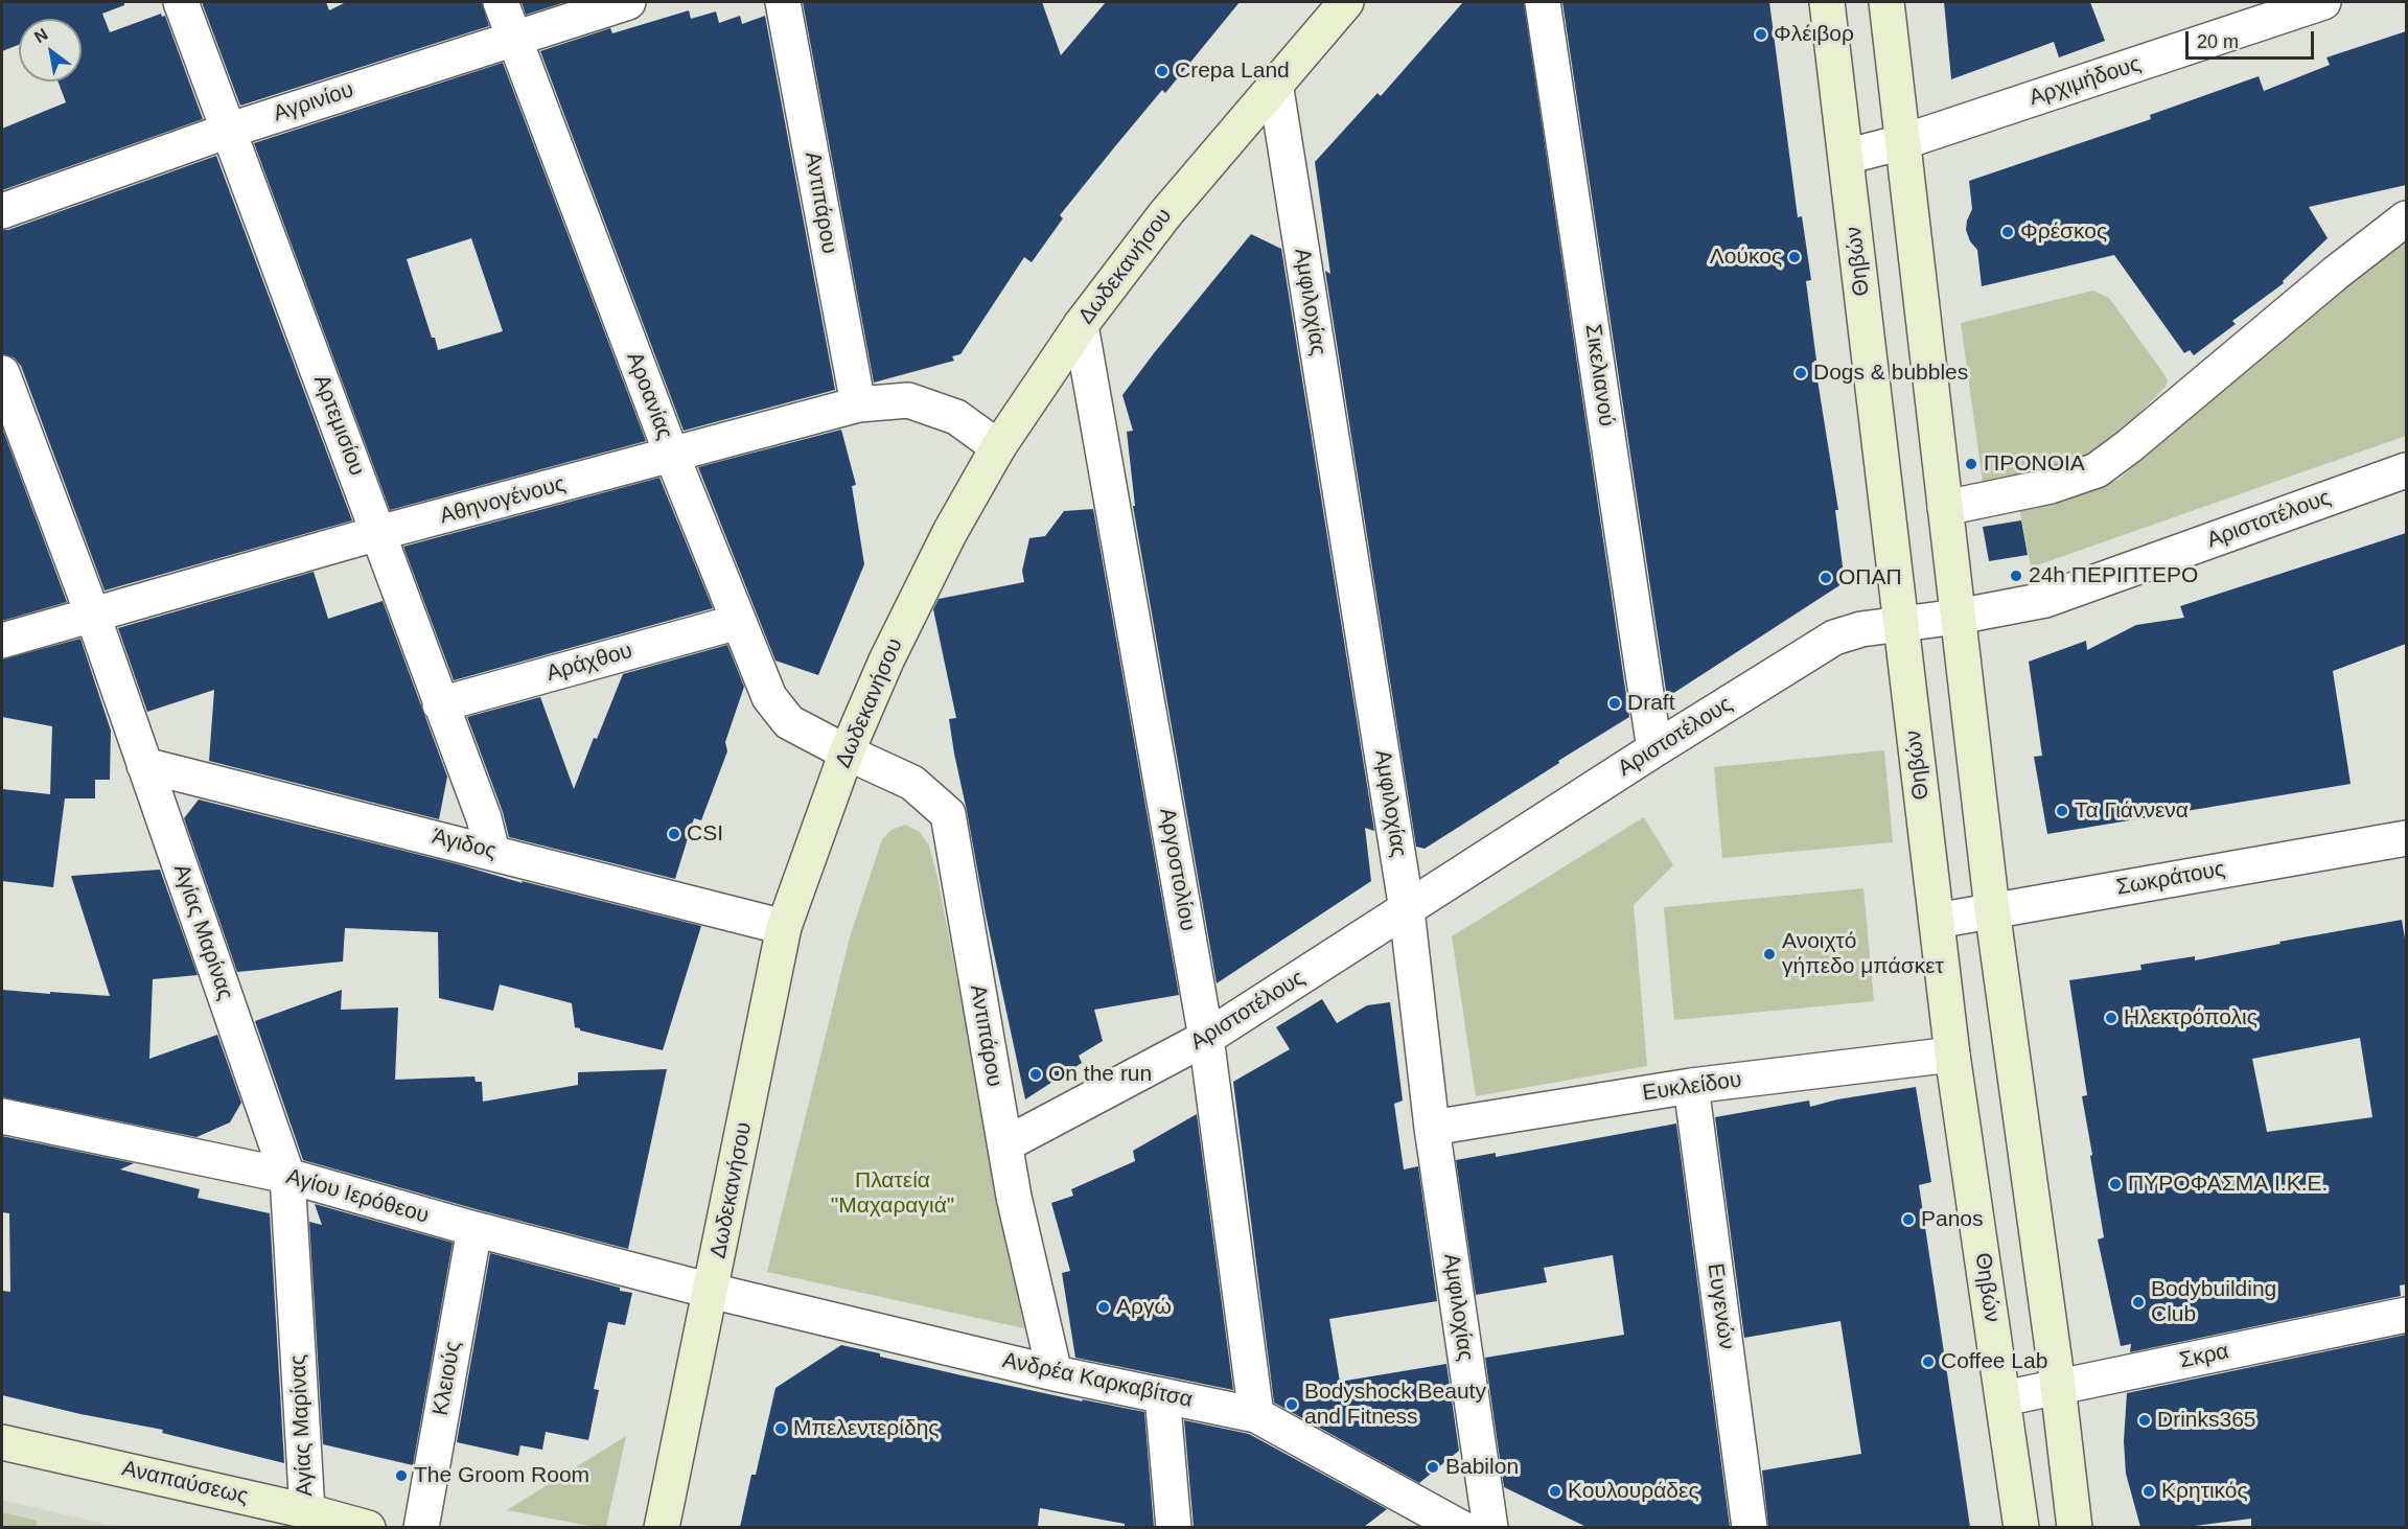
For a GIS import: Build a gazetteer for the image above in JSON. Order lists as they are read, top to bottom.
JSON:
{
  "streets": {
    "main road": ["Θηβών", "Δωδεκανήσου", "Αναπαύσεως"],
    "street": [
      "Αρχιμήδους",
      "Αγρινίου",
      "Αντιπάρου",
      "Αμφιλοχίας",
      "Σικελιανού",
      "Αροανίας",
      "Αρτεμισίου",
      "Αθηνογένους",
      "Αριστοτέλους",
      "Αράχθου",
      "Άγιδος",
      "Αργοστολίου",
      "Σωκράτους",
      "Αγίας Μαρίνας",
      "Ευκλείδου",
      "Αγίου Ιερόθεου",
      "Ευγενών",
      "Σκρα",
      "Κλειούς",
      "Ανδρέα Καρκαβίτσα"
    ]
  },
  "crossings": [
    ["Αρχιμήδους", "Θηβών"],
    ["Αγρινίου", "Αροανίας"],
    ["Αγρινίου", "Αρτεμισίου"],
    ["Αντιπάρου", "Δωδεκανήσου"],
    ["Αντιπάρου", "Αροανίας"],
    ["Αντιπάρου", "Αθηνογένους"],
    ["Αντιπάρου", "Αριστοτέλους"],
    ["Αντιπάρου", "Ανδρέα Καρκαβίτσα"],
    ["Θηβών", "Αριστοτέλους"],
    ["Θηβών", "Σωκράτους"],
    ["Θηβών", "Ευκλείδου"],
    ["Θηβών", "Σκρα"],
    ["Δωδεκανήσου", "Αμφιλοχίας"],
    ["Δωδεκανήσου", "Αροανίας"],
    ["Δωδεκανήσου", "Αθηνογένους"],
    ["Δωδεκανήσου", "Άγιδος"],
    ["Δωδεκανήσου", "Αργοστολίου"],
    ["Δωδεκανήσου", "Αγίου Ιερόθεου"],
    ["Δωδεκανήσου", "Ανδρέα Καρκαβίτσα"],
    ["Αμφιλοχίας", "Αριστοτέλους"],
    ["Αμφιλοχίας", "Ευκλείδου"],
    ["Σικελιανού", "Αριστοτέλους"],
    ["Αροανίας", "Αθηνογένους"],
    ["Αροανίας", "Αράχθου"],
    ["Αρτεμισίου", "Αθηνογένους"],
    ["Αρτεμισίου", "Αράχθου"],
    ["Αρτεμισίου", "Άγιδος"],
    ["Αθηνογένους", "Αγίας Μαρίνας"],
    ["Αριστοτέλους", "Αργοστολίου"],
    ["Άγιδος", "Αγίας Μαρίνας"],
    ["Αργοστολίου", "Ανδρέα Καρκαβίτσα"],
    ["Αγίας Μαρίνας", "Αγίου Ιερόθεου"],
    ["Αγίας Μαρίνας", "Αναπαύσεως"],
    ["Ευκλείδου", "Ευγενών"],
    ["Αγίου Ιερόθεου", "Κλειούς"],
    ["Αγίου Ιερόθεου", "Ανδρέα Καρκαβίτσα"]
  ],
  "parks": ["Πλατεία \"Μαχαραγιά\""],
  "places": [
    "Φλέιβορ",
    "Crepa Land",
    "Φρέσκος",
    "Λούκος",
    "Dogs & bubbles",
    "ΠΡΟΝΟΙΑ",
    "24h ΠΕΡΙΠΤΕΡΟ",
    "ΟΠΑΠ",
    "Draft",
    "Τα Γιάννενα",
    "CSI",
    "Ανοιχτό γήπεδο μπάσκετ",
    "Ηλεκτρόπολις",
    "On the run",
    "ΠΥΡΟΦΑΣΜΑ Ι.Κ.Ε.",
    "Panos",
    "Bodybuilding Club",
    "Αργώ",
    "Coffee Lab",
    "Bodyshock Beauty and Fitness",
    "Drinks365",
    "Μπελεντερίδης",
    "Babilon",
    "The Groom Room",
    "Κουλουράδες",
    "Κρητικός"
  ],
  "scale_bar": "20 m",
  "north": "top left"
}
